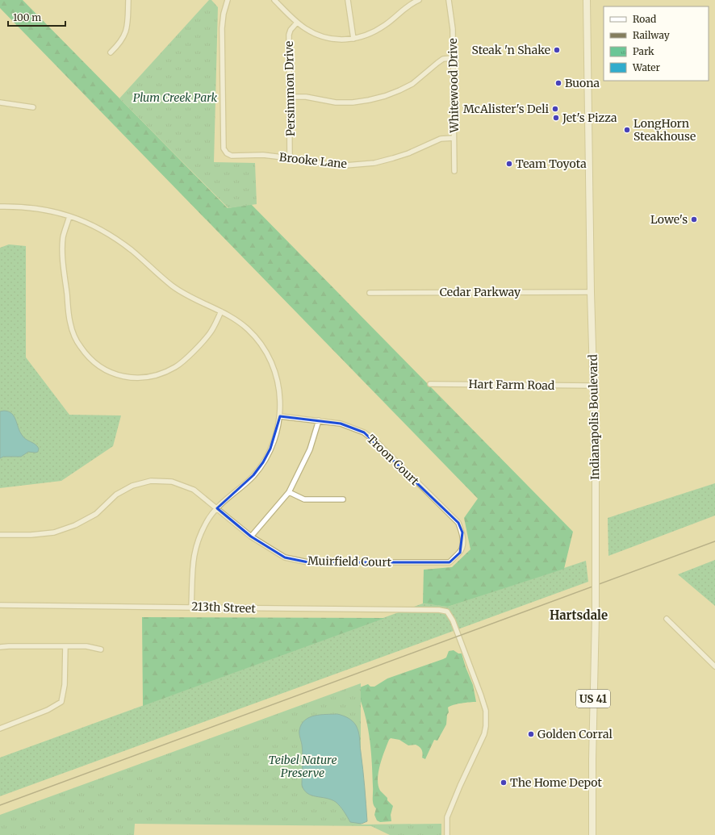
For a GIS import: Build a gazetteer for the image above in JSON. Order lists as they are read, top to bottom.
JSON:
{
  "streets": {
    "highway": ["Indianapolis Boulevard", "US 41"],
    "street": [
      "Whitewood Drive",
      "Persimmon Drive",
      "Brooke Lane",
      "Cedar Parkway",
      "Hart Farm Road",
      "Troon Court",
      "Muirfield Court",
      "213th Street"
    ]
  },
  "crossings": [
    ["Whitewood Drive", "Brooke Lane"],
    ["Persimmon Drive", "Brooke Lane"],
    ["Cedar Parkway", "Indianapolis Boulevard"],
    ["Hart Farm Road", "Indianapolis Boulevard"],
    ["Troon Court", "Muirfield Court"]
  ],
  "districts": ["Hartsdale"],
  "parks": ["Plum Creek Park", "Teibel Nature Preserve"],
  "places": [
    "Steak 'n Shake",
    "Buona",
    "McAlister's Deli",
    "Jet's Pizza",
    "LongHorn Steakhouse",
    "Team Toyota",
    "Lowe's",
    "Golden Corral",
    "The Home Depot"
  ],
  "legend": [
    "Road",
    "Railway",
    "Park",
    "Water"
  ],
  "scale_bar": "100 m"
}
